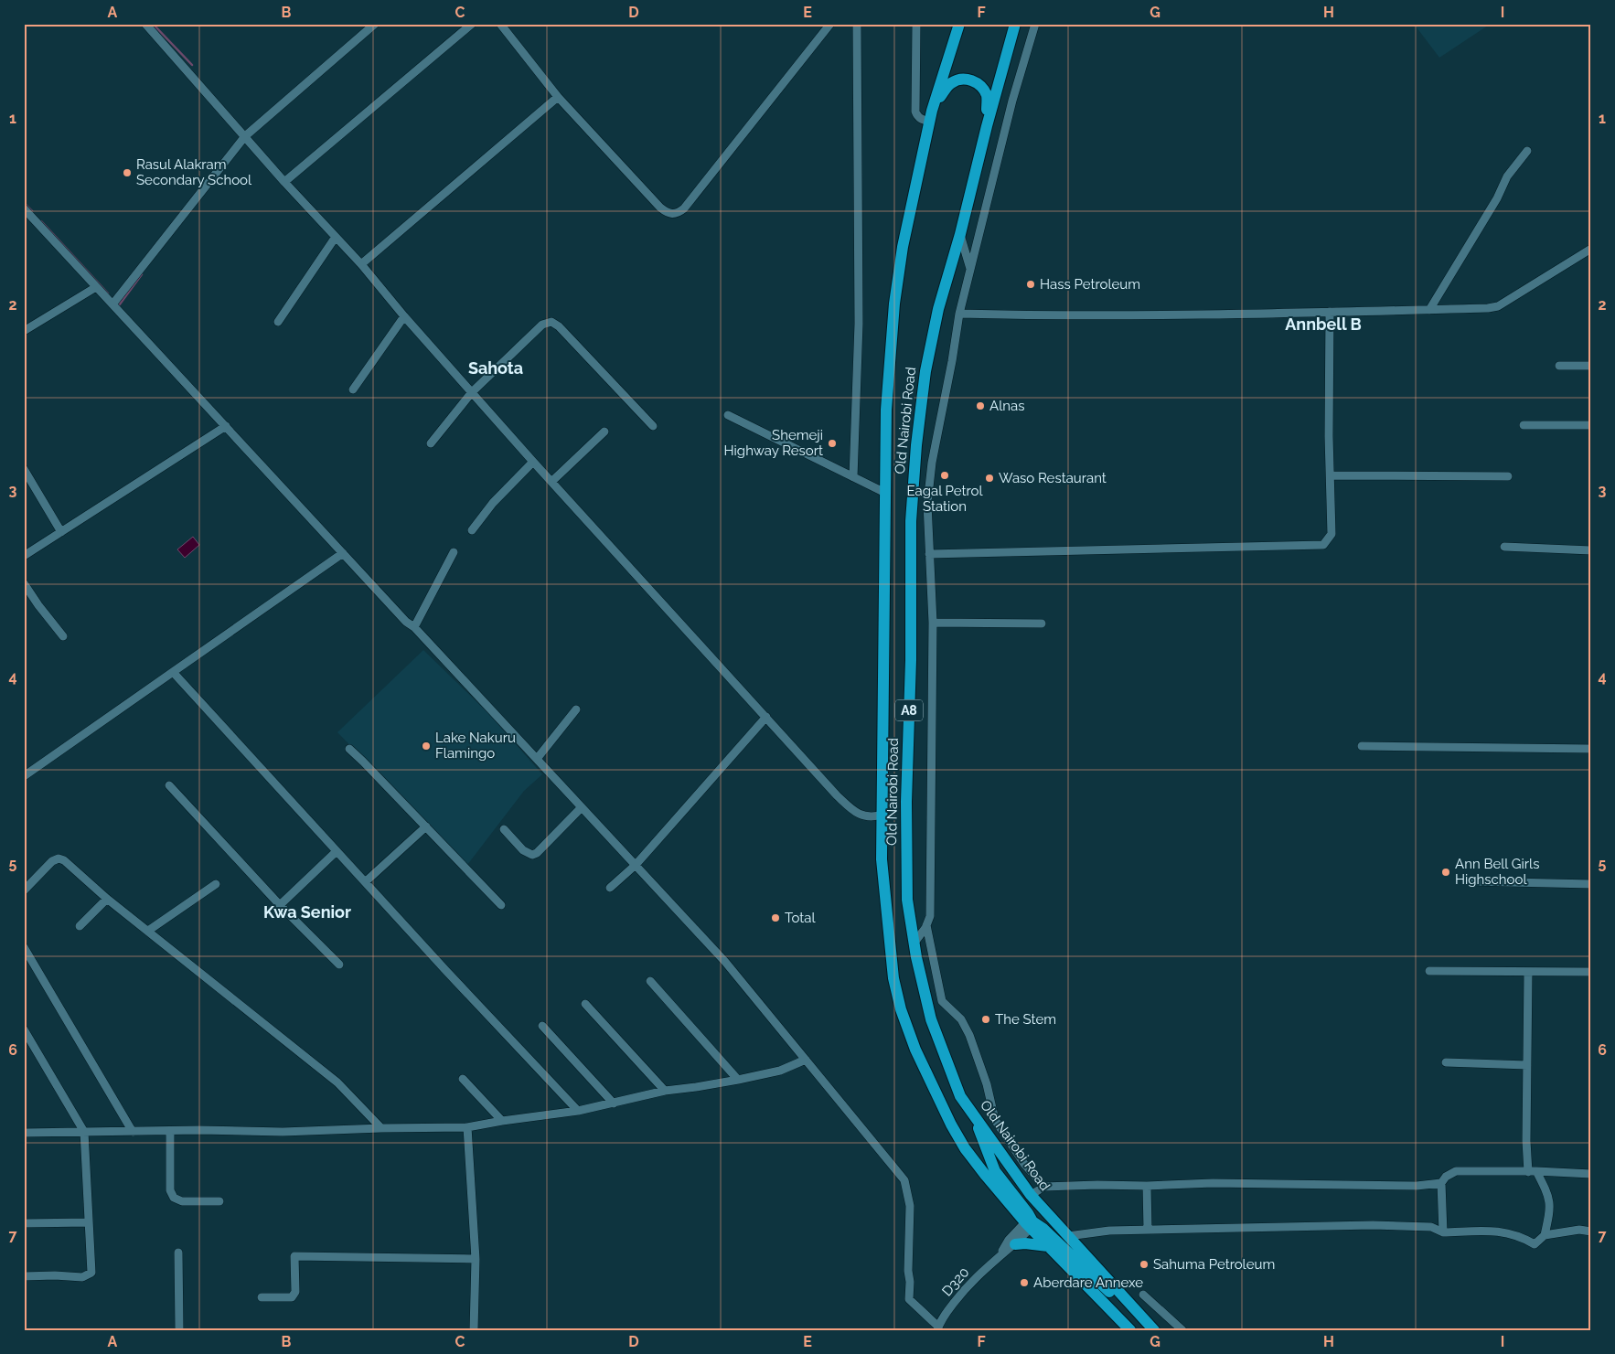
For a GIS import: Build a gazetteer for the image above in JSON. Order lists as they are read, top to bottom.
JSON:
{
  "streets": {
    "highway": ["Old Nairobi Road", "A8"],
    "street": ["D320"]
  },
  "crossings": [
    ["Old Nairobi Road", "D320"]
  ],
  "districts": ["Annbell B", "Sahota", "Kwa Senior"],
  "places": [
    "Rasul Alakram Secondary School",
    "Hass Petroleum",
    "Alnas",
    "Shemeji Highway Resort",
    "Eagal Petrol Station",
    "Waso Restaurant",
    "Lake Nakuru Flamingo",
    "Ann Bell Girls Highschool",
    "Total",
    "The Stem",
    "Sahuma Petroleum",
    "Aberdare Annexe"
  ],
  "grid": {
    "columns": [
      "A",
      "B",
      "C",
      "D",
      "E",
      "F",
      "G",
      "H",
      "I"
    ],
    "rows": [
      "1",
      "2",
      "3",
      "4",
      "5",
      "6",
      "7"
    ]
  }
}
